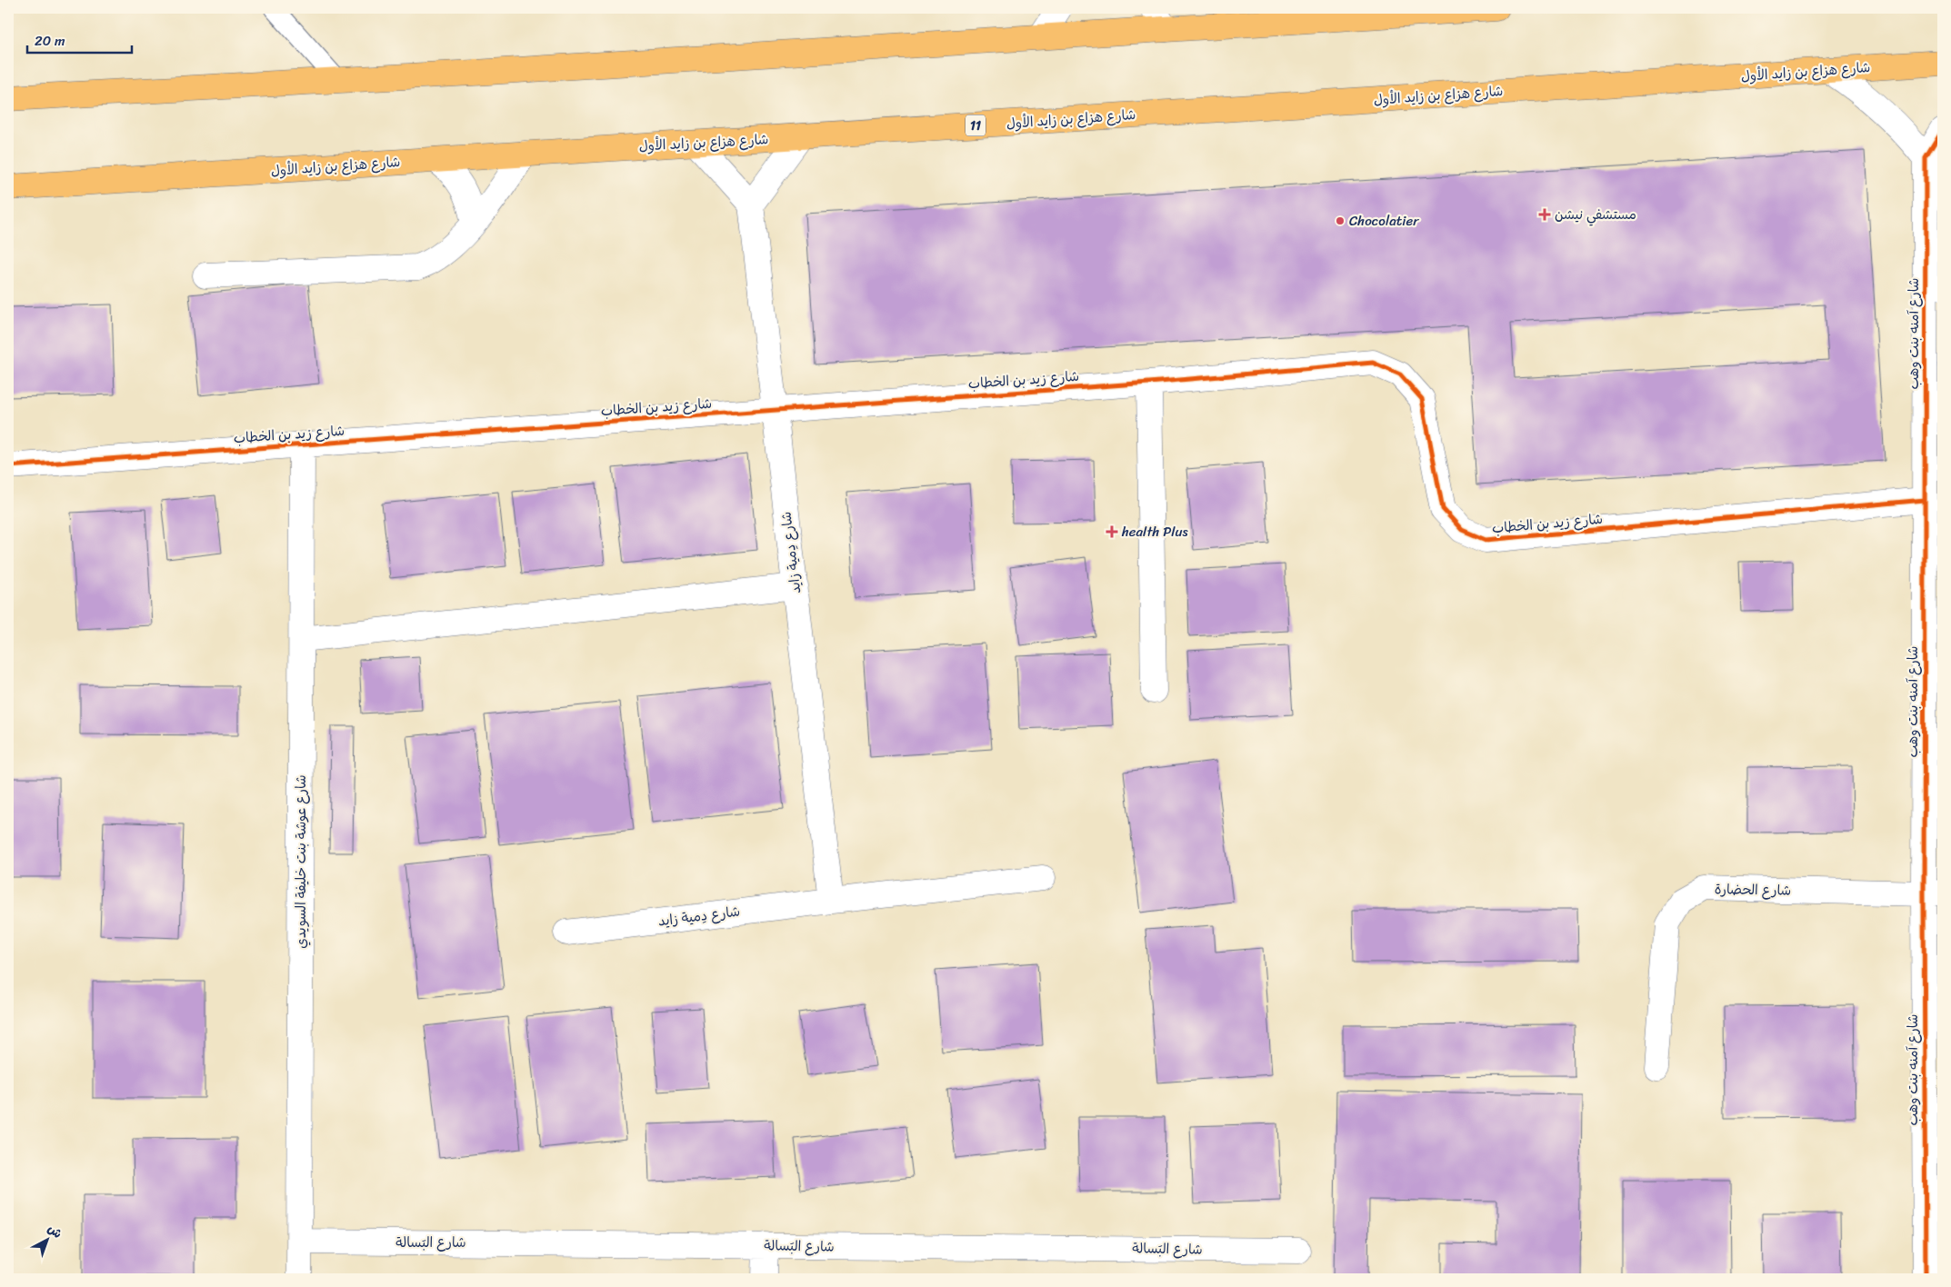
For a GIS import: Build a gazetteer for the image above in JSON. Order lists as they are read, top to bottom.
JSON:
{
  "streets": {
    "main road": ["شارع هزاع بن زايد الأول", "11"],
    "street": [
      "شارع آمنه بنت وهب",
      "شارع زيد بن الخطاب",
      "شارع دِمية زايد",
      "شارع عوشة بنت خليفة السويدي",
      "شارع الحضارة",
      "شارع البَسالة"
    ]
  },
  "crossings": [
    ["شارع آمنه بنت وهب", "شارع زيد بن الخطاب"],
    ["شارع آمنه بنت وهب", "شارع الحضارة"],
    ["شارع زيد بن الخطاب", "شارع دِمية زايد"],
    ["شارع زيد بن الخطاب", "شارع عوشة بنت خليفة السويدي"],
    ["شارع عوشة بنت خليفة السويدي", "شارع البَسالة"]
  ],
  "places": {
    "health": ["مستشفي نيشن", "health Plus"],
    "other": ["Chocolatier"]
  },
  "scale_bar": "20 m",
  "north": "top right"
}
